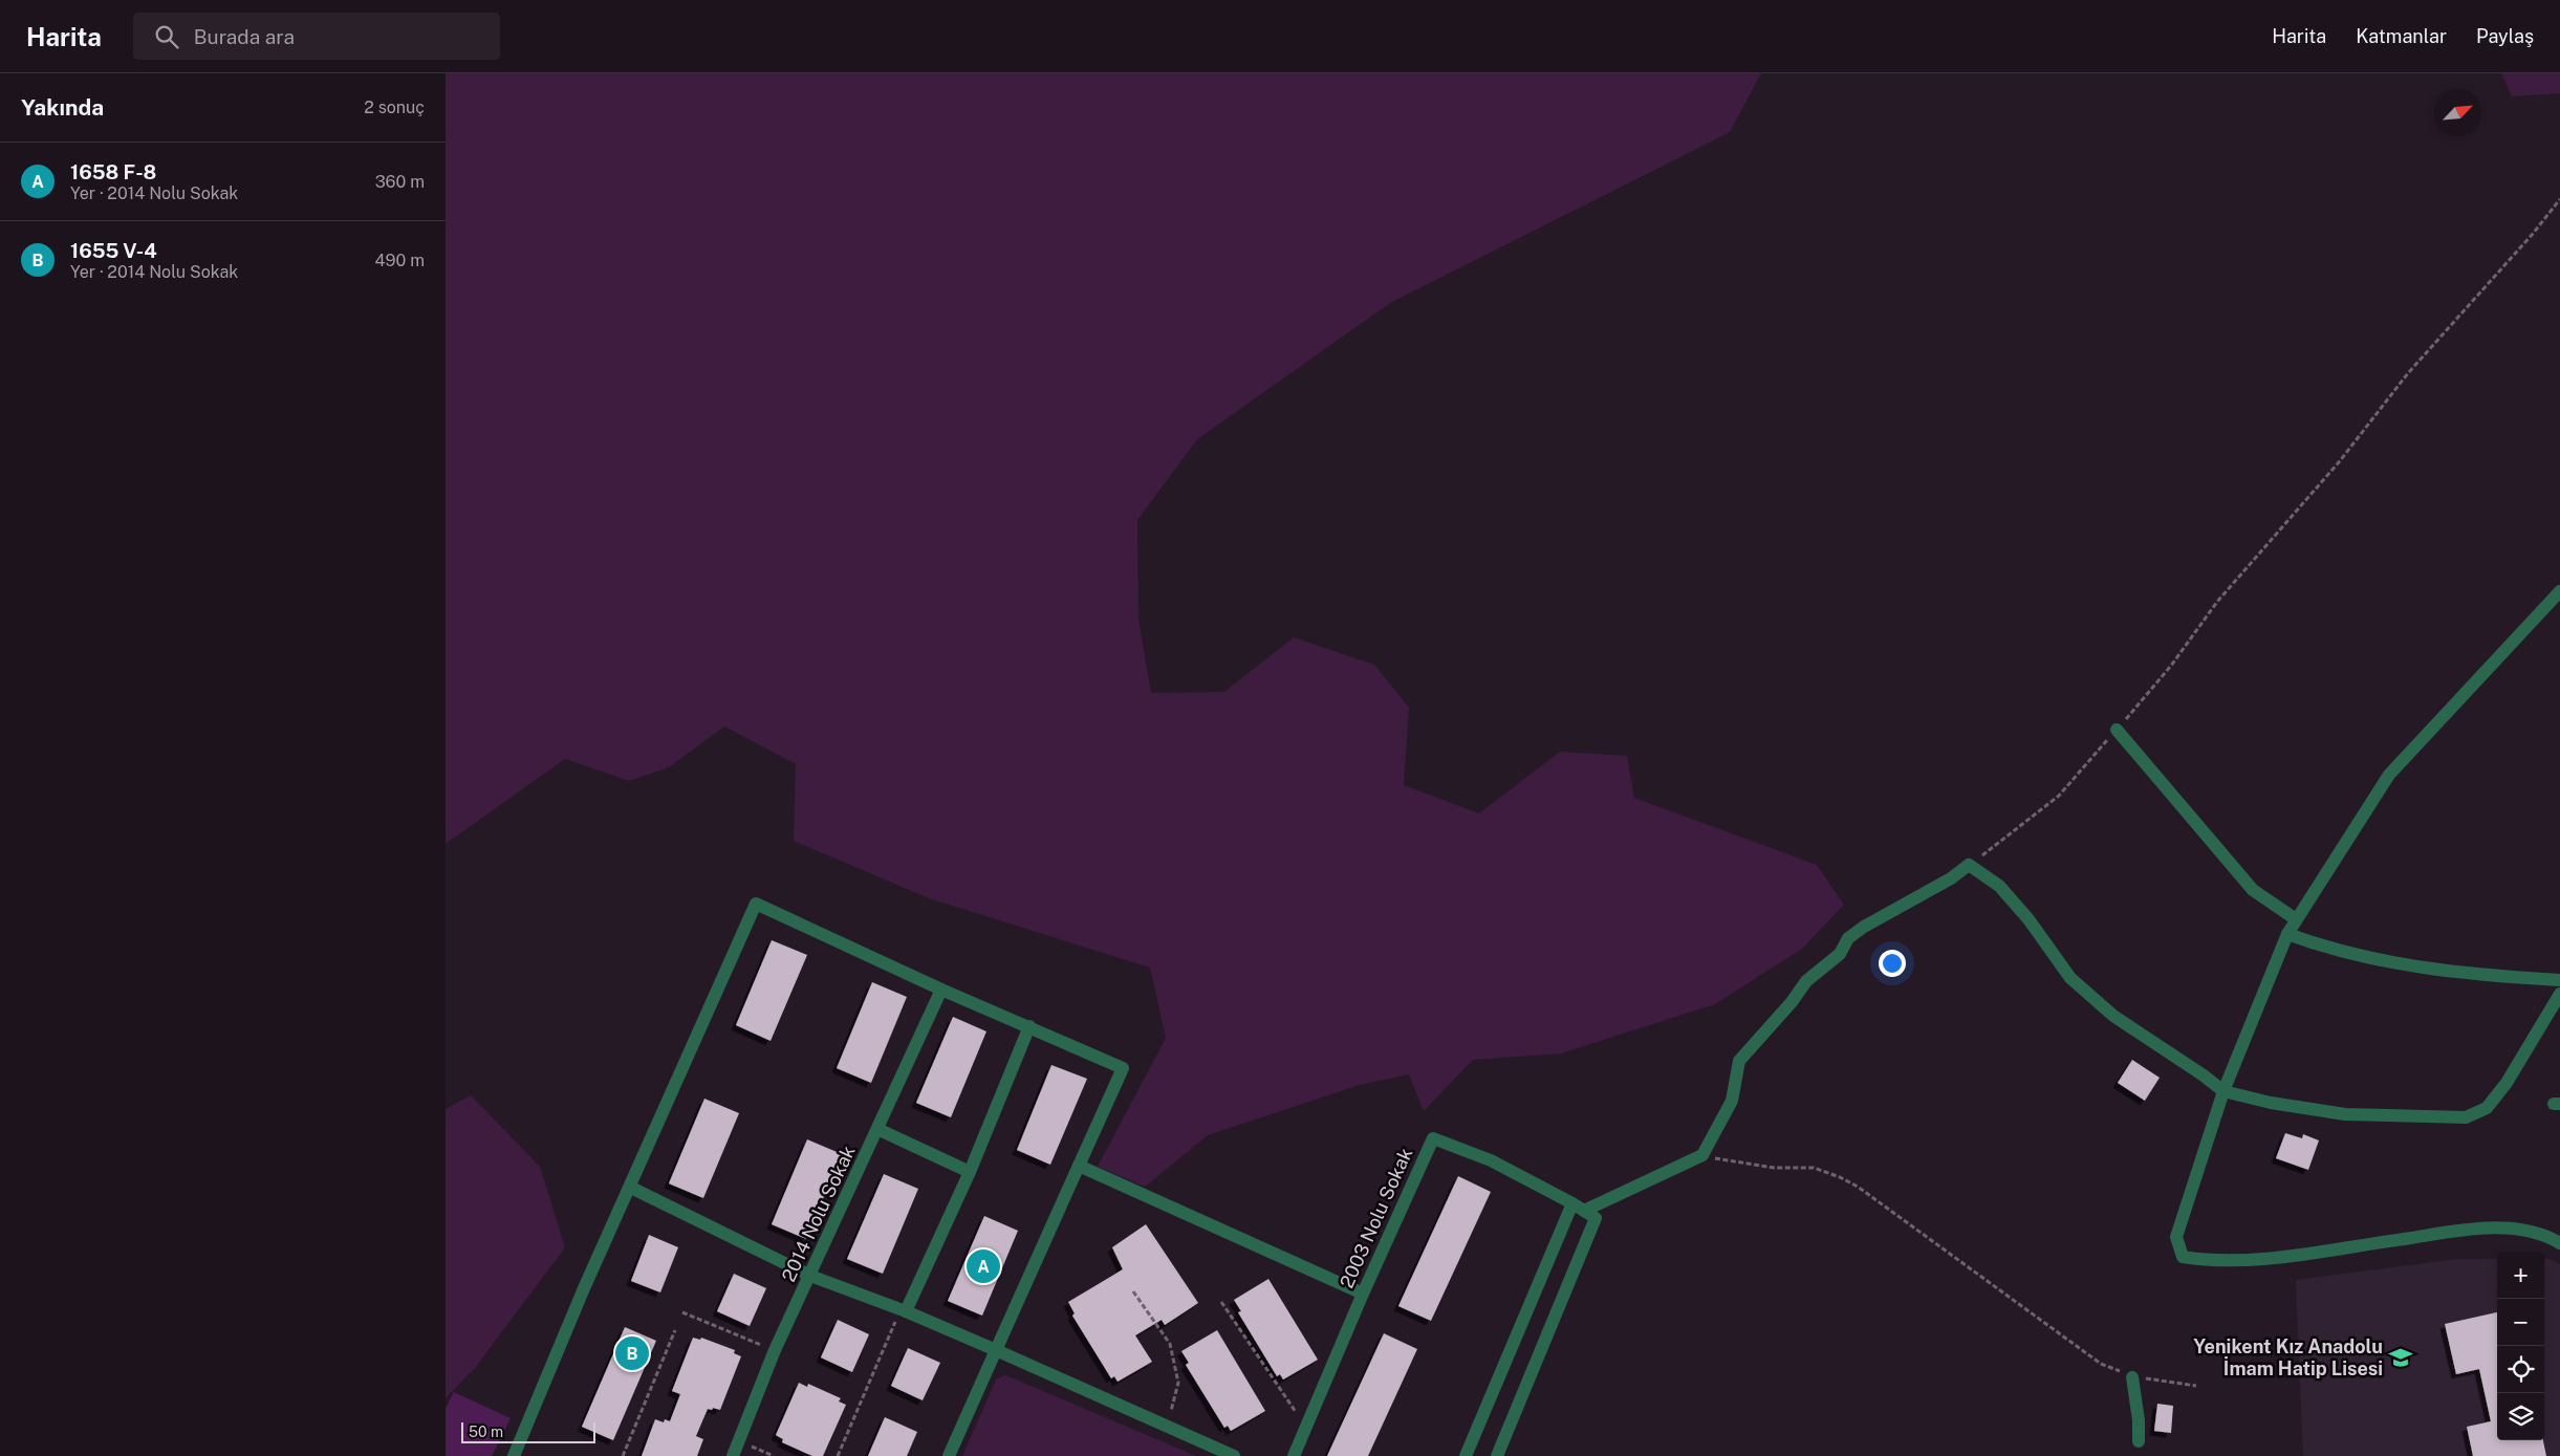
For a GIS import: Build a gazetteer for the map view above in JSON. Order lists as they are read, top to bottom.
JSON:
{
  "streets": {
    "street": ["2014 Nolu Sokak", "2003 Nolu Sokak"]
  },
  "places": {
    "school or university": ["Yenikent Kız Anadolu İmam Hatip Lisesi"]
  },
  "scale_bar": "50 m",
  "north": "top right",
  "page": {
    "header": "Harita",
    "search": "Burada ara",
    "nav": ["Harita", "Katmanlar", "Paylaş"],
    "heading": ["Yakında", "2 sonuç"],
    "list": [
      {
        "mark": "A",
        "name": "1658 F-8",
        "note": "Yer · 2014 Nolu Sokak",
        "value": "360 m"
      },
      {
        "mark": "B",
        "name": "1655 V-4",
        "note": "Yer · 2014 Nolu Sokak",
        "value": "490 m"
      }
    ],
    "pins": ["A", "B"],
    "map_buttons": ["+", "−"],
    "scale": "50 m"
  }
}
